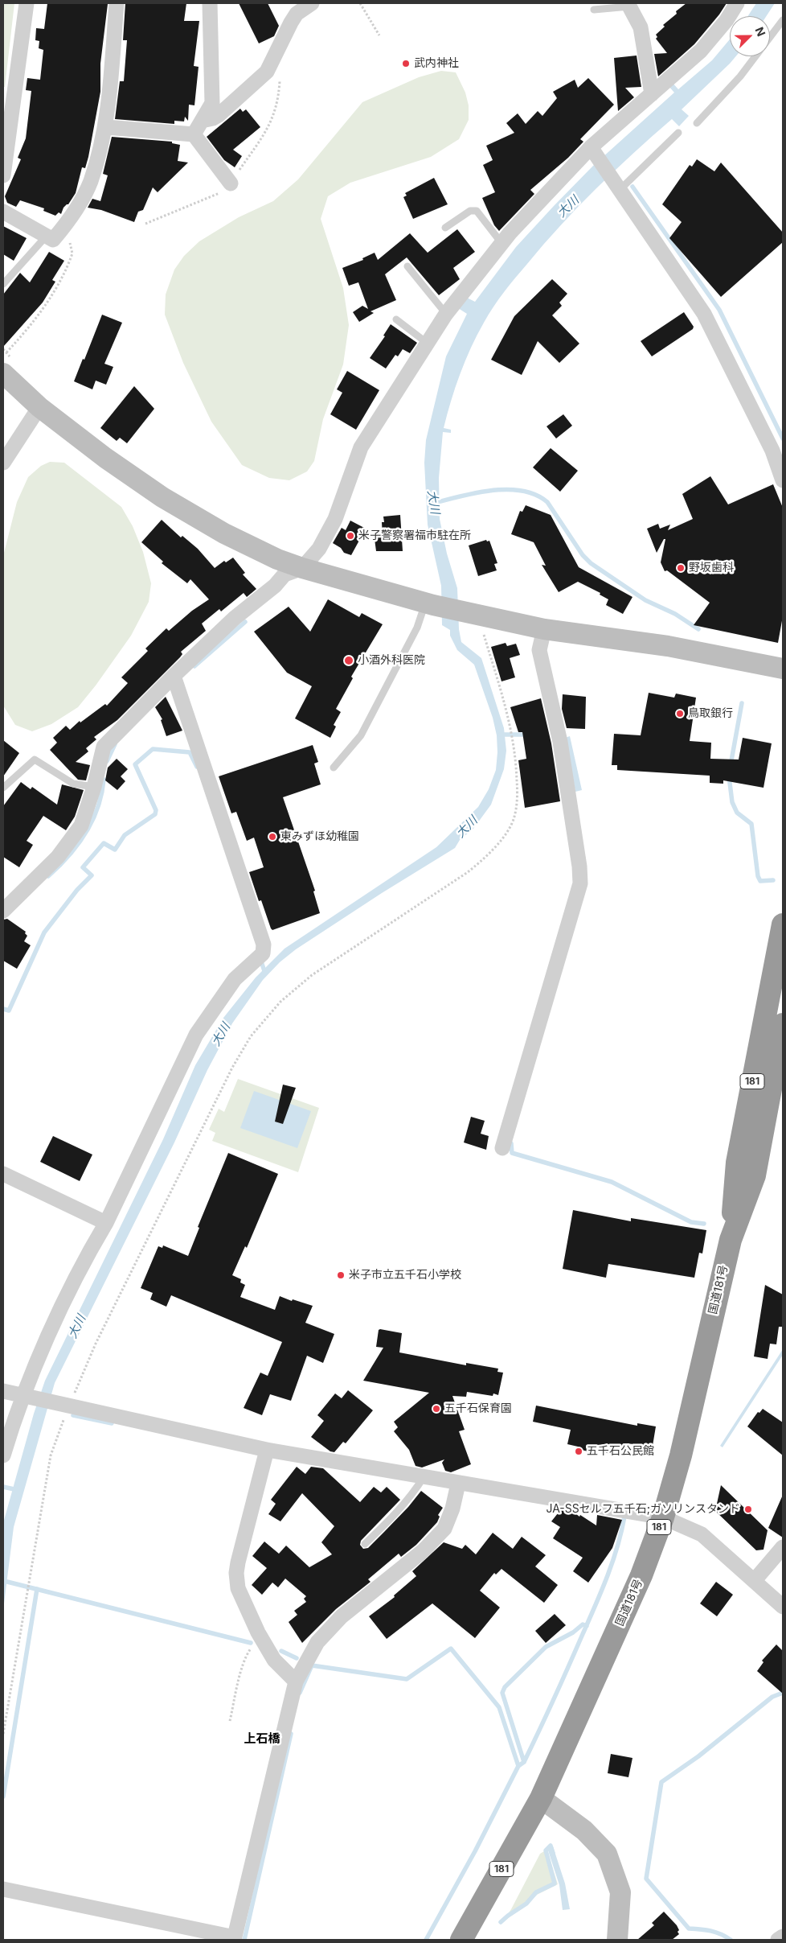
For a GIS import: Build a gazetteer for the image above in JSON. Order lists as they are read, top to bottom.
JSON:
{
  "streets": {
    "highway": ["181", "国道181号"]
  },
  "districts": ["上石橋"],
  "water": ["大川"],
  "places": [
    "武内神社",
    "米子警察署福市駐在所",
    "野坂歯科",
    "小酒外科医院",
    "鳥取銀行",
    "東みずほ幼稚園",
    "米子市立五千石小学校",
    "五千石保育園",
    "五千石公民館",
    "JA-SSセルフ五千石;ガソリンスタンド"
  ],
  "north": "top right"
}
